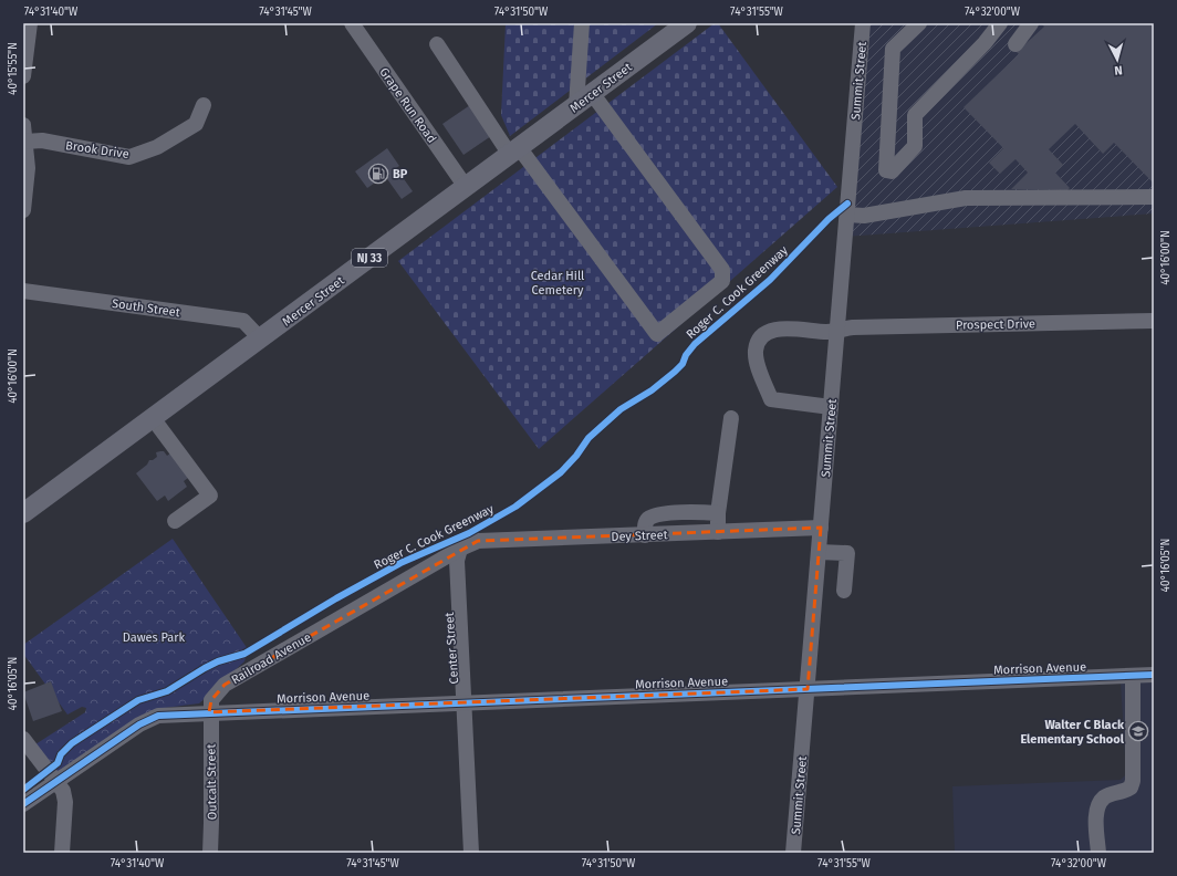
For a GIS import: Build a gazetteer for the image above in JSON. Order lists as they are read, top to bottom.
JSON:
{
  "streets": {
    "main road": ["Mercer Street", "NJ 33"],
    "street": [
      "Summit Street",
      "Grape Run Road",
      "Brook Drive",
      "South Street",
      "Prospect Drive",
      "Dey Street",
      "Center Street",
      "Railroad Avenue",
      "Morrison Avenue",
      "Outcalt Street"
    ],
    "cycle path": ["Roger C. Cook Greenway"]
  },
  "crossings": [
    ["Summit Street", "Prospect Drive"],
    ["Summit Street", "Dey Street"],
    ["Summit Street", "Morrison Avenue"],
    ["Mercer Street", "Grape Run Road"],
    ["Mercer Street", "South Street"],
    ["Dey Street", "Center Street"],
    ["Dey Street", "Railroad Avenue"],
    ["Center Street", "Railroad Avenue"],
    ["Center Street", "Morrison Avenue"],
    ["Railroad Avenue", "Morrison Avenue"],
    ["Railroad Avenue", "Outcalt Street"],
    ["Morrison Avenue", "Outcalt Street"]
  ],
  "parks": ["Cedar Hill Cemetery", "Dawes Park"],
  "places": {
    "fuel station": ["BP"],
    "school or university": ["Walter C Black Elementary School"]
  },
  "north": "bottom",
  "coordinates": [
    "74°31'40\"W",
    "74°31'45\"W",
    "74°31'50\"W",
    "74°31'55\"W",
    "74°32'00\"W",
    "40°15'55\"N",
    "40°16'00\"N",
    "40°16'05\"N"
  ]
}
